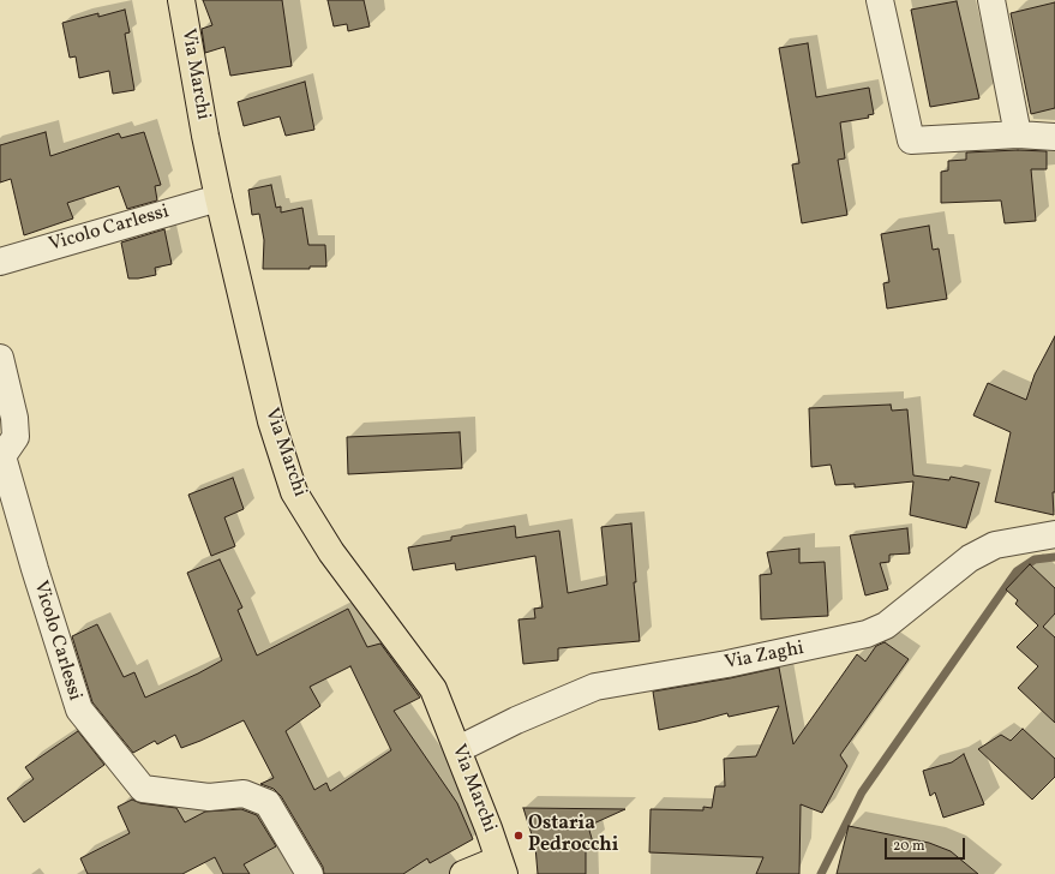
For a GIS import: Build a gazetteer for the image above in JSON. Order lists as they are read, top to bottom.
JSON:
{
  "streets": {
    "main road": ["Via Marchi"],
    "street": ["Vicolo Carlessi", "Via Zaghi"]
  },
  "crossings": [
    ["Via Marchi", "Vicolo Carlessi"],
    ["Via Marchi", "Via Zaghi"]
  ],
  "places": ["Ostaria Pedrocchi"],
  "scale_bar": "20 m"
}
